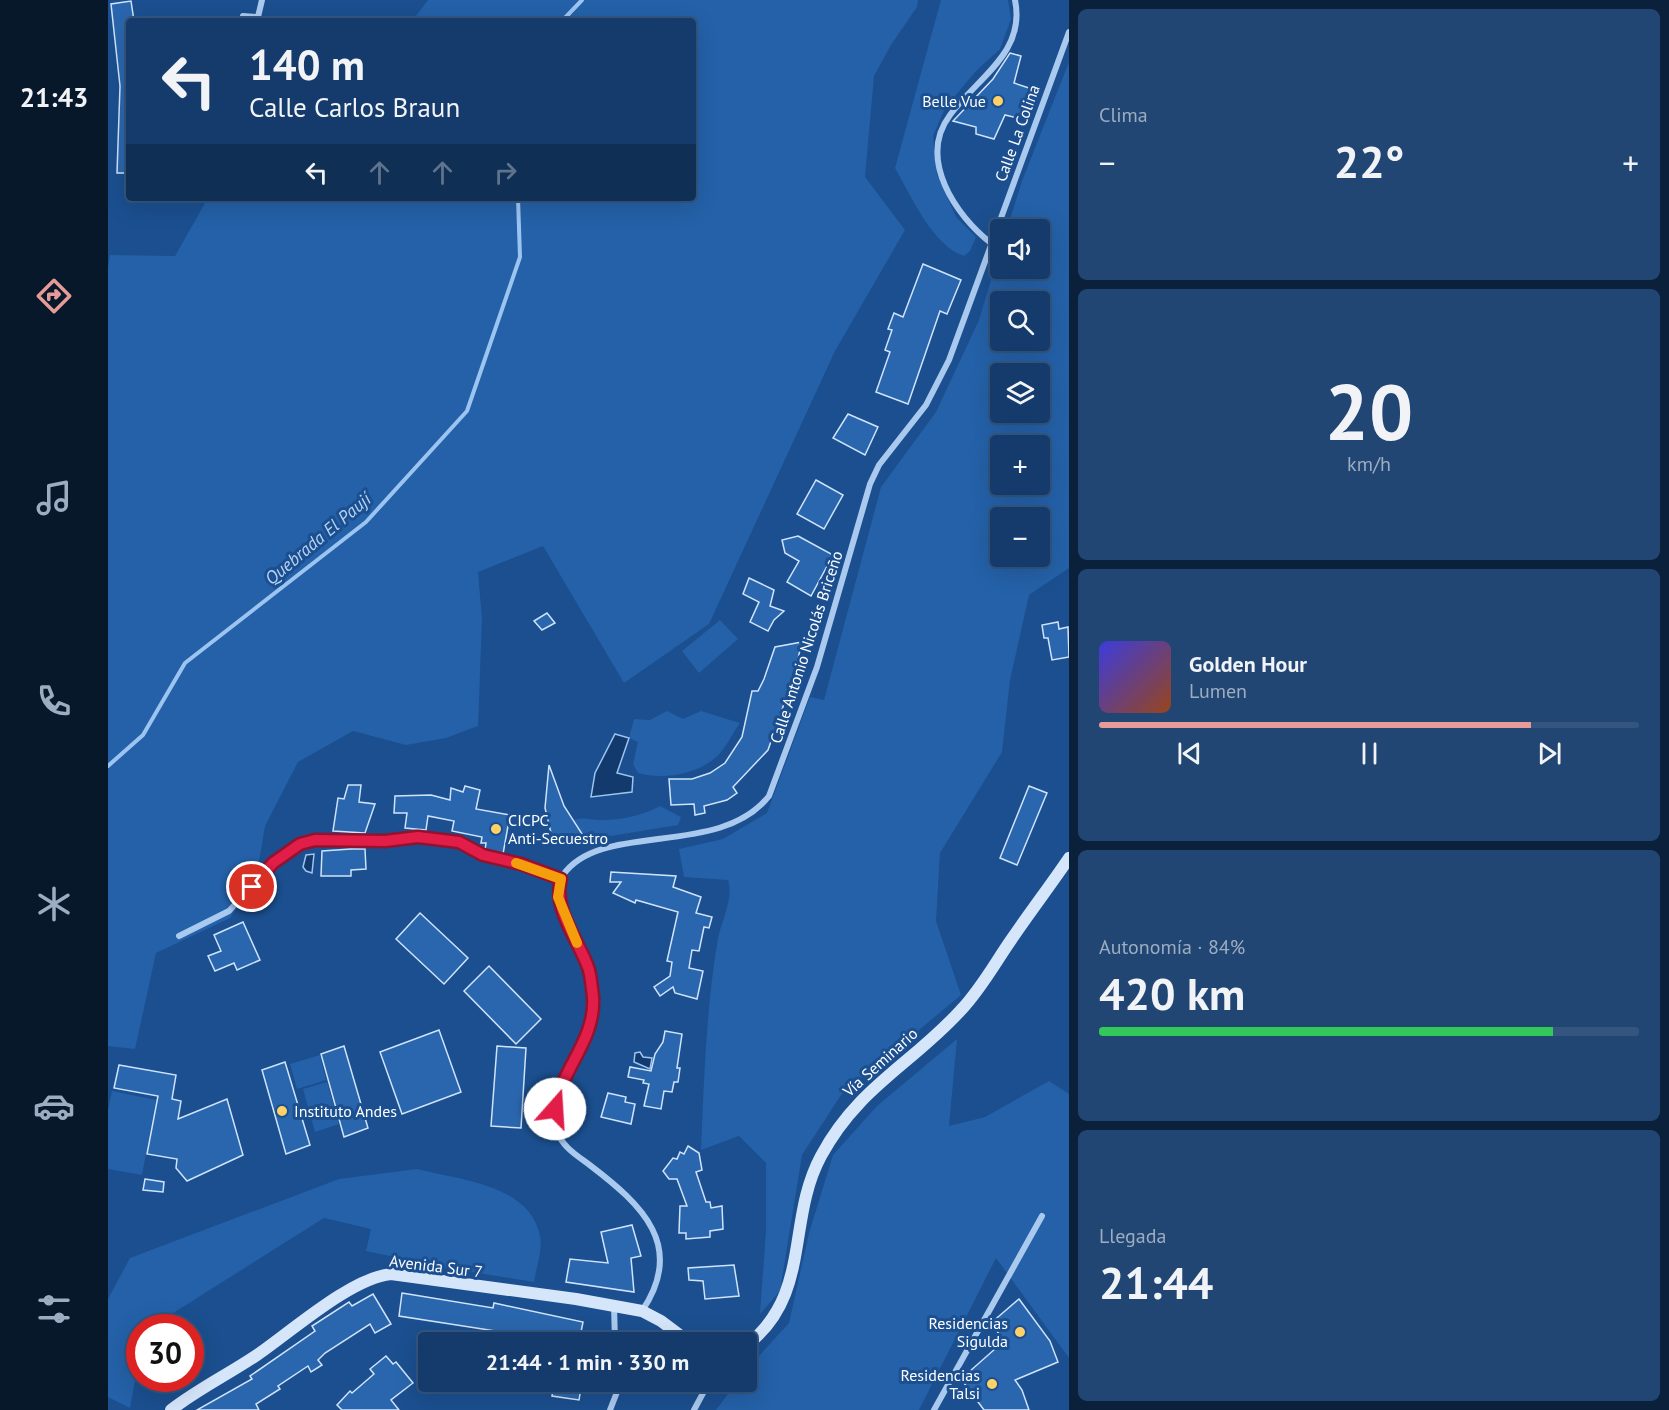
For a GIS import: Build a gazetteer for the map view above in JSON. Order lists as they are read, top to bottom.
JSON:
{
  "streets": {
    "main road": ["Vía Seminario", "Avenida Sur 7"],
    "street": ["Calle La Colina", "Calle Antonio Nicolás Briceño"]
  },
  "water": ["Quebrada El Paují"],
  "places": [
    "Belle Vue",
    "CICPC Anti-Secuestro",
    "Instituto Andes",
    "Residencias Sigulda",
    "Residencias Talsi"
  ],
  "page": {
    "tabs": "21:43",
    "tile": [
      "Clima",
      ["20", "km/h"],
      ["Autonomía · 84%", "420 km"],
      ["Llegada", "21:44"]
    ],
    "turn": ["140 m", "Calle Carlos Braun"],
    "heat": ["−", "22°", "+"],
    "map_buttons": ["+", "−"],
    "song": ["Golden Hour", "Lumen"],
    "limit": "30",
    "trip": "21:44 · 1 min · 330 m"
  }
}
